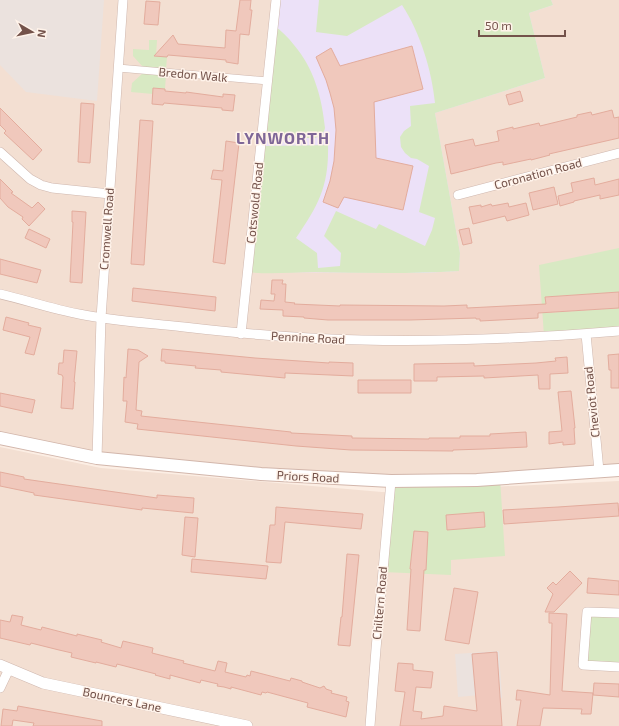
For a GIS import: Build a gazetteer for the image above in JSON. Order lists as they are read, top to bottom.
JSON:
{
  "streets": {
    "main road": ["Priors Road"],
    "street": [
      "Bredon Walk",
      "Coronation Road",
      "Cotswold Road",
      "Cromwell Road",
      "Pennine Road",
      "Cheviot Road",
      "Chiltern Road",
      "Bouncers Lane"
    ]
  },
  "crossings": [
    ["Bredon Walk", "Cotswold Road"],
    ["Bredon Walk", "Cromwell Road"],
    ["Cotswold Road", "Pennine Road"],
    ["Cromwell Road", "Pennine Road"],
    ["Cromwell Road", "Priors Road"],
    ["Pennine Road", "Cheviot Road"],
    ["Cheviot Road", "Priors Road"],
    ["Priors Road", "Chiltern Road"]
  ],
  "districts": ["LYNWORTH"],
  "scale_bar": "50 m",
  "north": "right"
}
